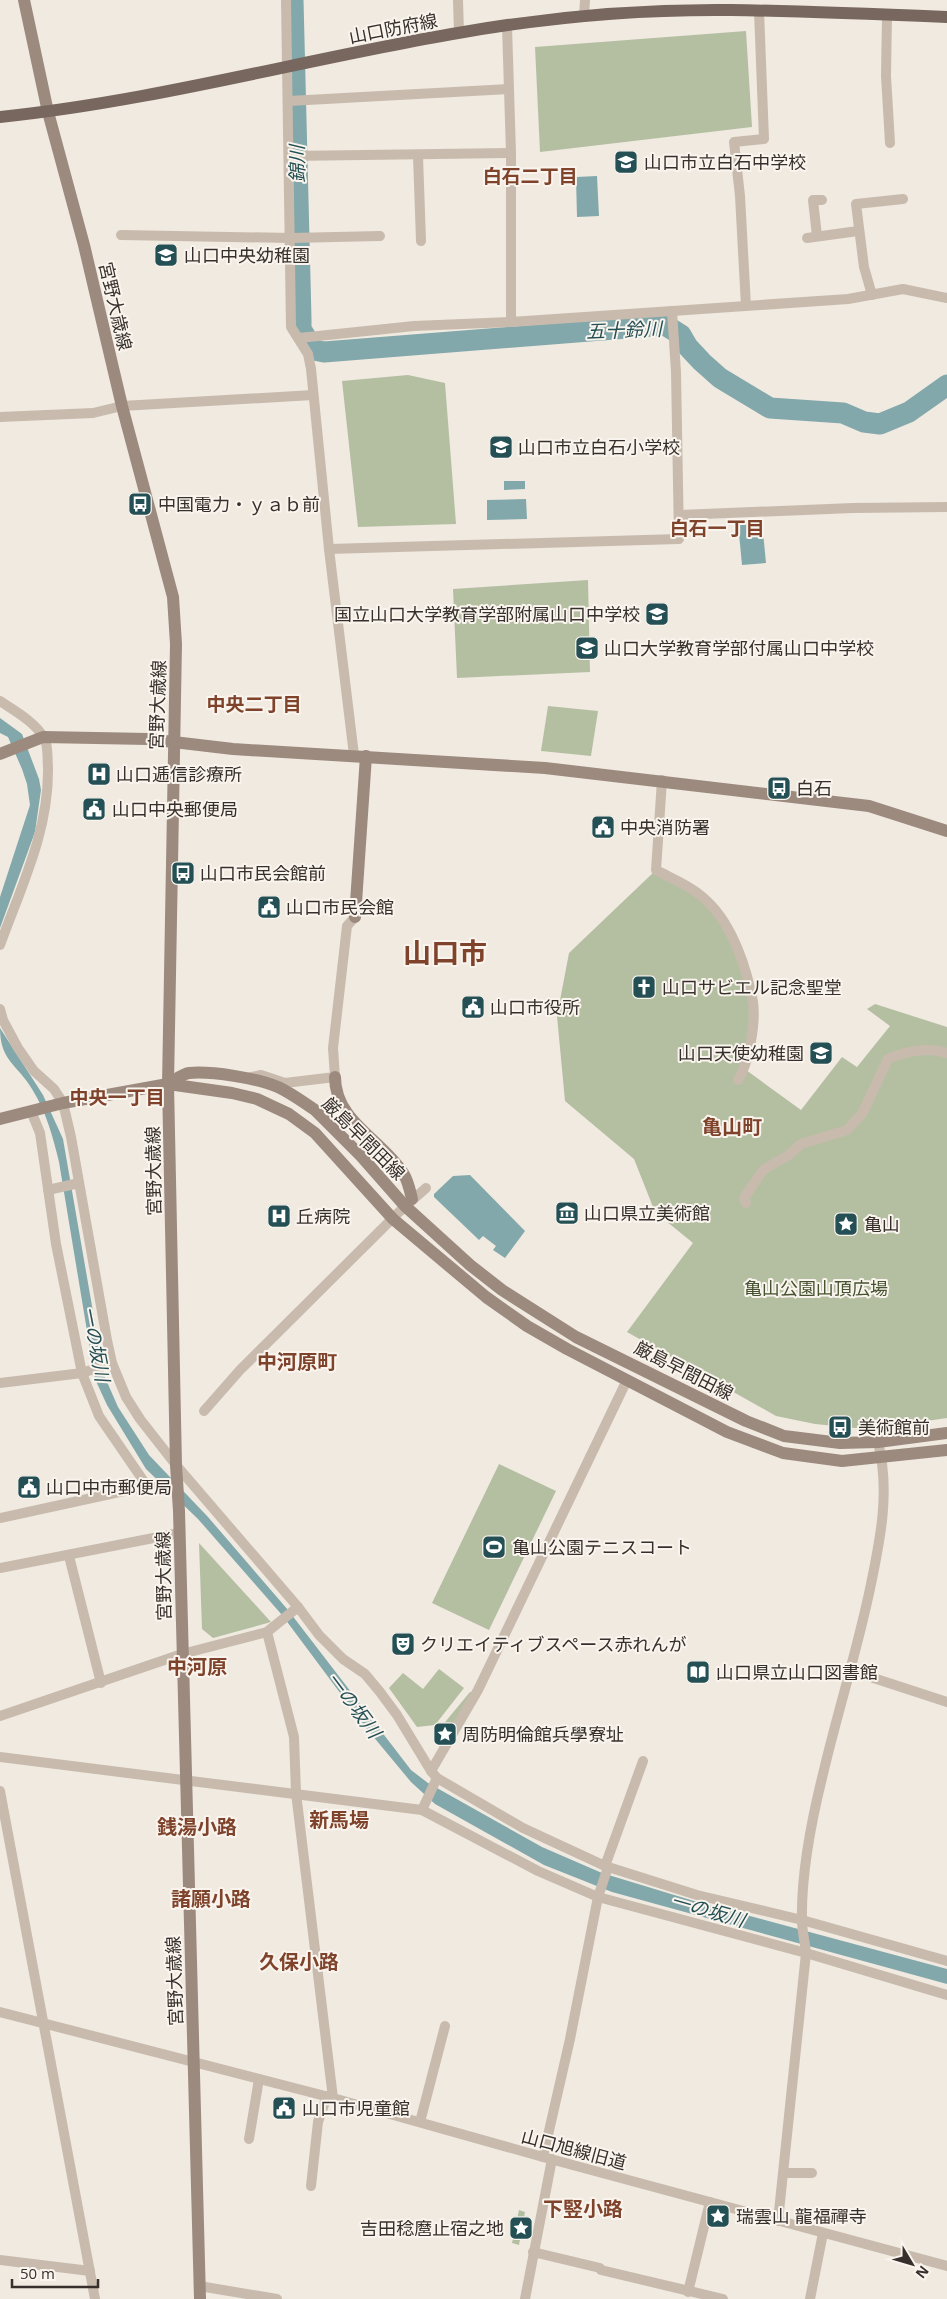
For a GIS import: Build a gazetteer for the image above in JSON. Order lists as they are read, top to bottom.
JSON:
{
  "streets": {
    "main road": ["山口防府線", "宮野大歳線", "厳島早間田線"],
    "street": ["山口旭線旧道"]
  },
  "crossings": [
    ["山口防府線", "宮野大歳線"],
    ["宮野大歳線", "厳島早間田線"],
    ["宮野大歳線", "山口旭線旧道"]
  ],
  "districts": [
    "白石二丁目",
    "白石一丁目",
    "中央二丁目",
    "山口市",
    "中央一丁目",
    "亀山町",
    "中河原町",
    "中河原",
    "新馬場",
    "銭湯小路",
    "諸願小路",
    "久保小路",
    "下竪小路"
  ],
  "water": ["錦川", "五十鈴川", "一の坂川"],
  "parks": ["亀山公園山頂広場"],
  "places": {
    "school or university": [
      "山口市立白石中学校",
      "山口中央幼稚園",
      "山口市立白石小学校",
      "国立山口大学教育学部附属山口中学校",
      "山口大学教育学部付属山口中学校",
      "山口天使幼稚園"
    ],
    "bus stop": [
      "中国電力・ｙａｂ前",
      "白石",
      "山口市民会館前",
      "美術館前"
    ],
    "hospital": ["山口逓信診療所", "丘病院"],
    "public building": [
      "山口中央郵便局",
      "中央消防署",
      "山口市民会館",
      "山口市役所",
      "山口中市郵便局",
      "山口市児童館"
    ],
    "church": ["山口サビエル記念聖堂"],
    "museum": ["山口県立美術館"],
    "place": [
      "亀山",
      "周防明倫館兵學寮址",
      "瑞雲山 龍福禪寺",
      "吉田稔麿止宿之地"
    ],
    "sports": ["亀山公園テニスコート"],
    "theatre": ["クリエイティブスペース赤れんが"],
    "library": ["山口県立山口図書館"]
  },
  "scale_bar": "50 m",
  "north": "bottom right"
}
